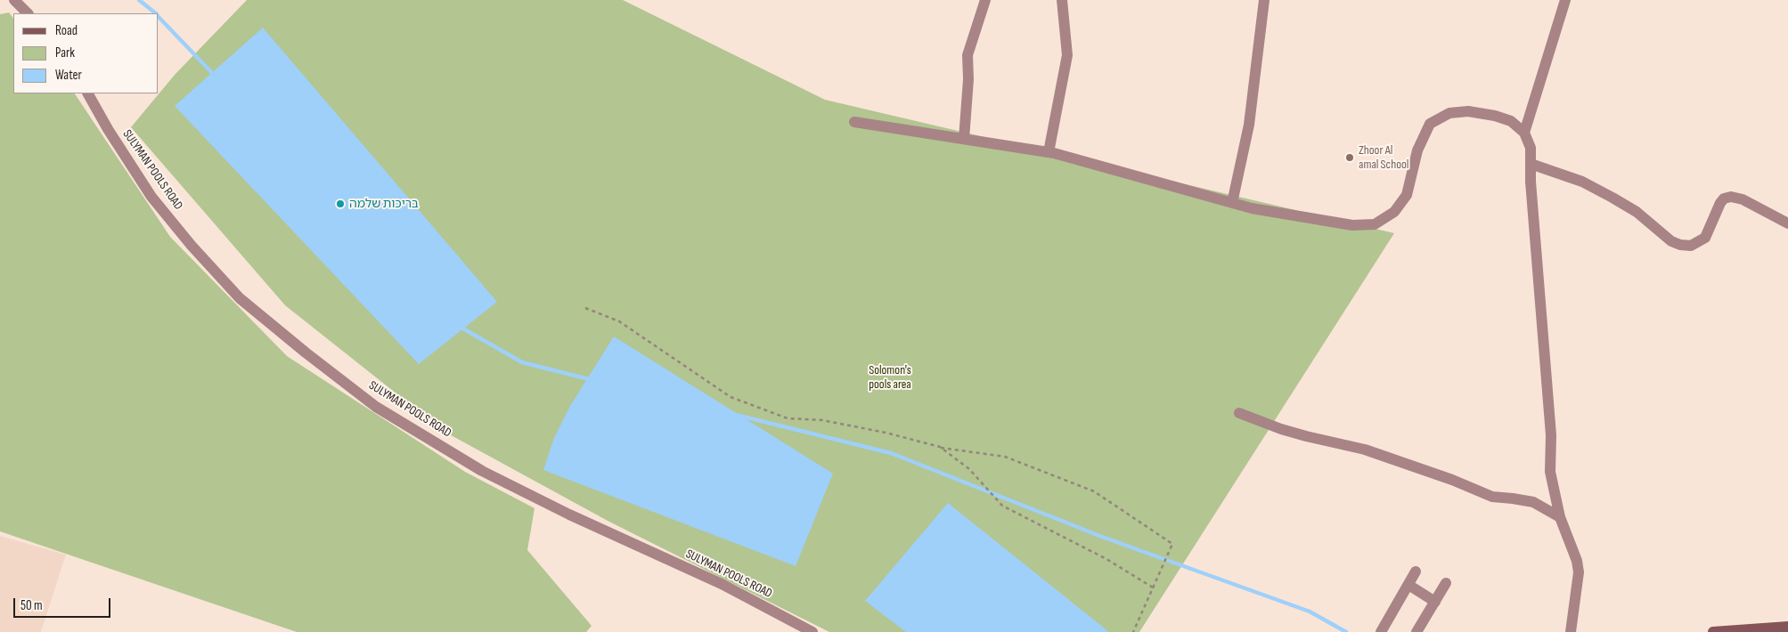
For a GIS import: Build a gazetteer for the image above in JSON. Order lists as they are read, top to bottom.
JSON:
{
  "streets": {
    "street": ["SULYMAN POOLS ROAD"]
  },
  "parks": ["Solomon's pools area"],
  "places": ["Zhoor Al amal School", "בריכות שלמה"],
  "legend": ["Road", "Park", "Water"],
  "scale_bar": "50 m"
}
